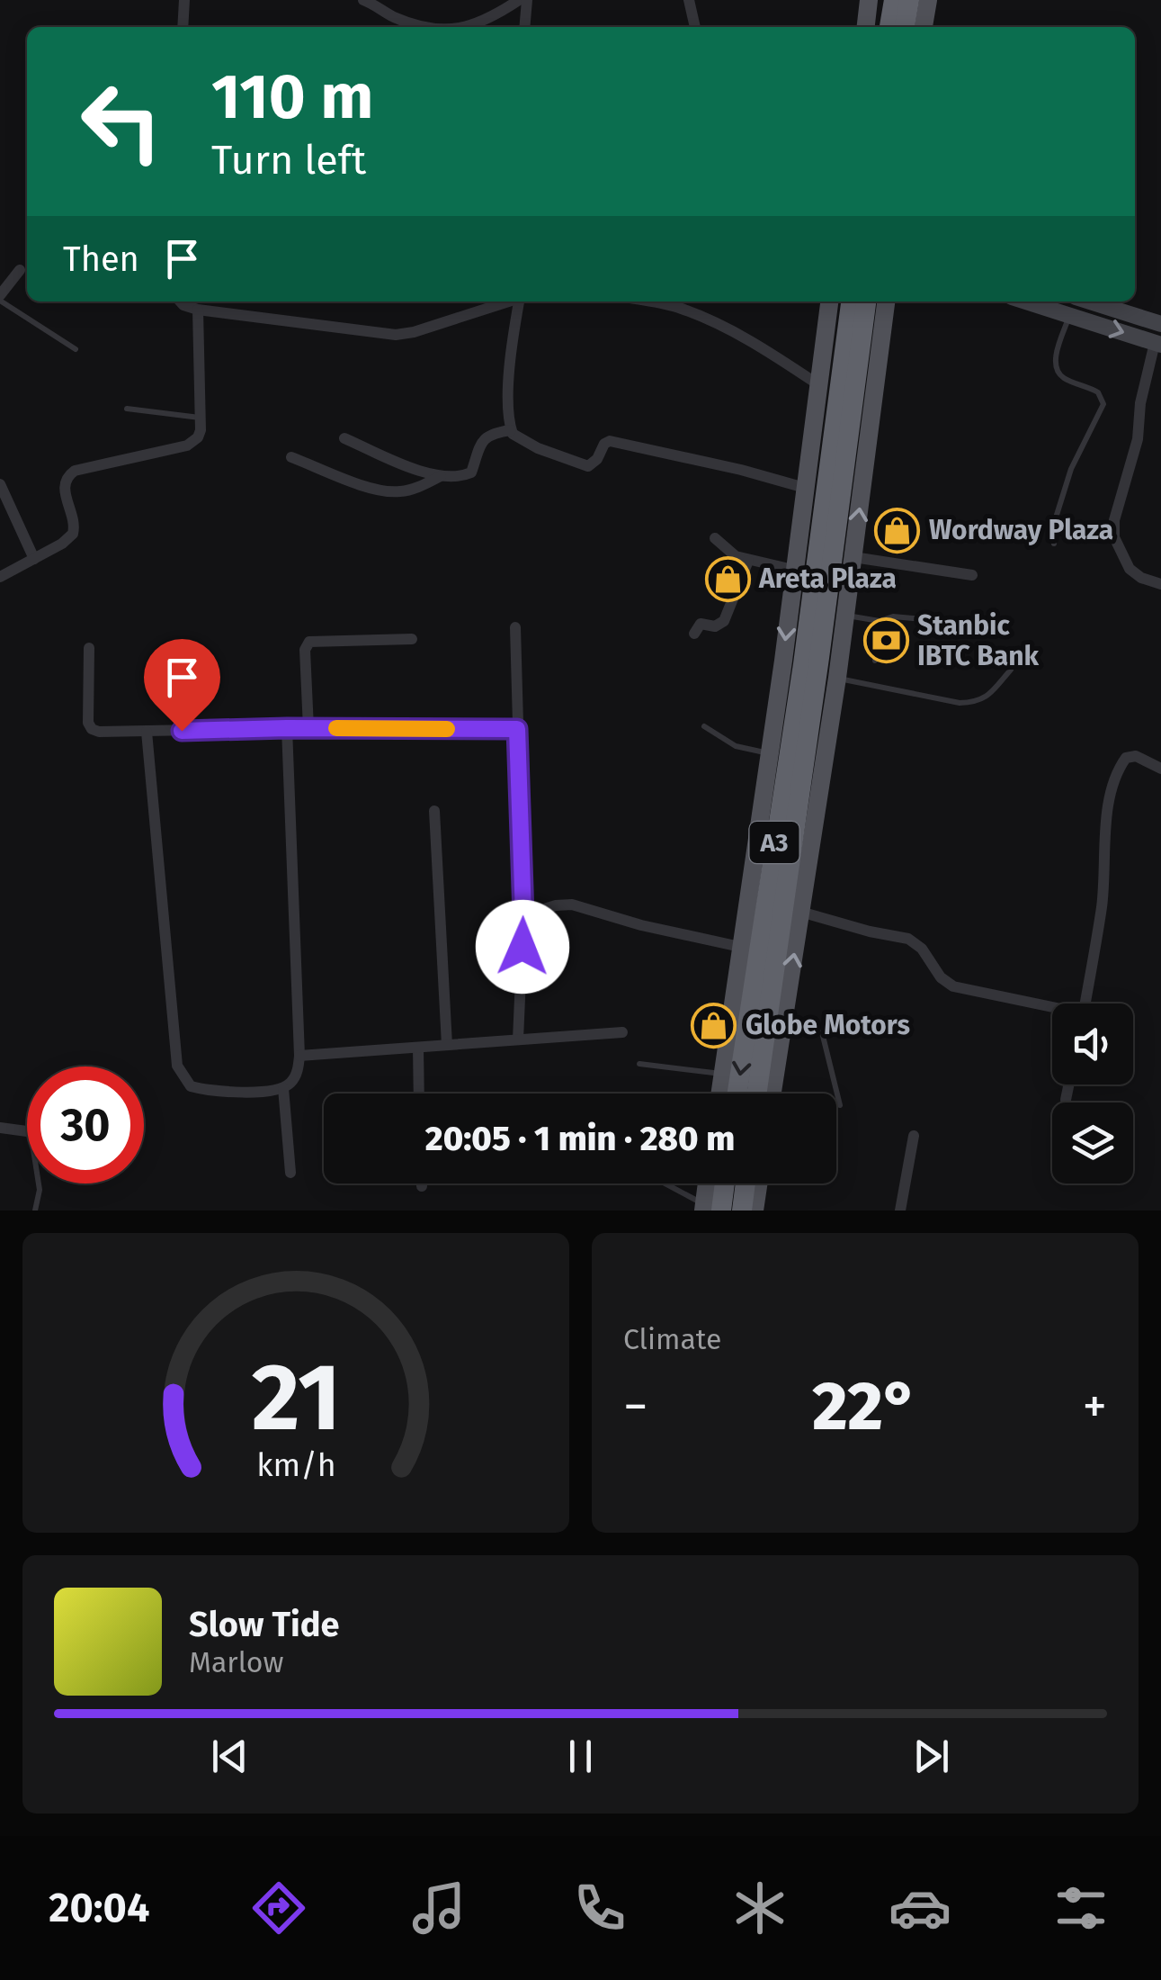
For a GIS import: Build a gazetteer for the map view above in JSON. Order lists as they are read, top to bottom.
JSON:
{
  "streets": {
    "highway": ["A3"]
  },
  "places": {
    "shop": ["Wordway Plaza", "Areta Plaza", "Globe Motors"],
    "bank": ["Stanbic IBTC Bank"]
  },
  "page": {
    "turn": ["110 m", "Turn left"],
    "then": "Then",
    "limit": "30",
    "trip": "20:05 · 1 min · 280 m",
    "tile": "Climate",
    "heat": ["−", "22°", "+"],
    "song": ["Slow Tide", "Marlow"],
    "tabs": "20:04",
    "gauge": ["21", "km/h"]
  }
}
